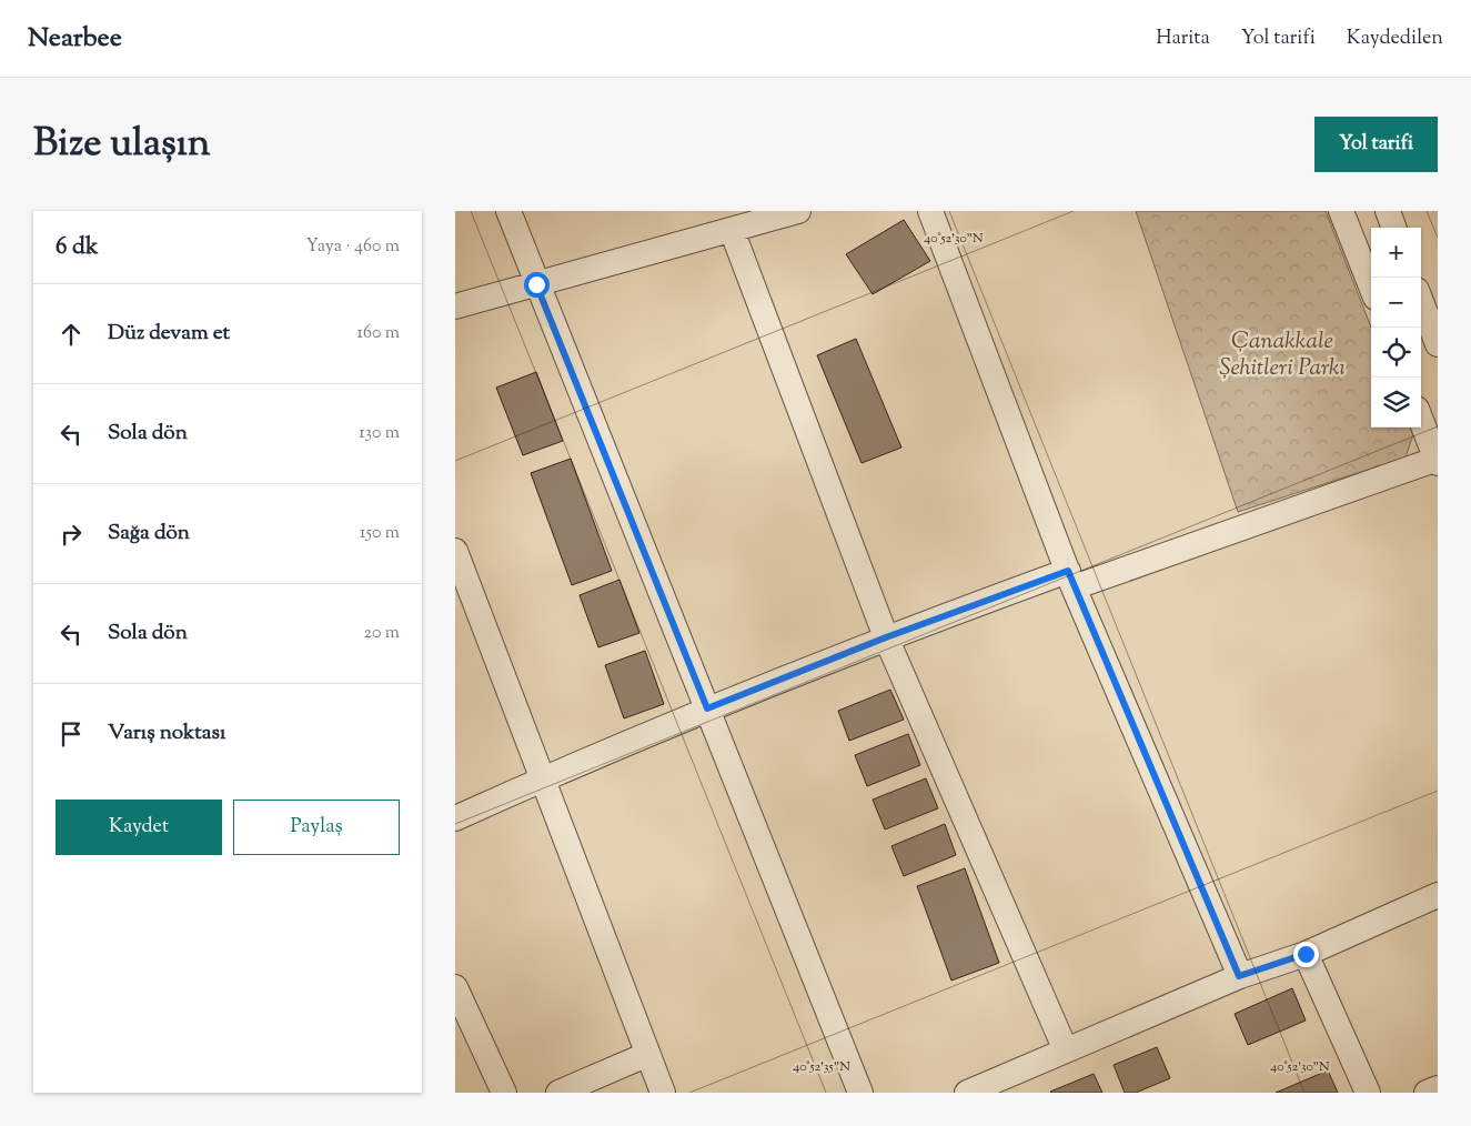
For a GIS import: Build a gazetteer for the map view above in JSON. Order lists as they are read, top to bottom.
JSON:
{
  "parks": ["Çanakkale Şehitleri Parkı"],
  "page": {
    "header": "Nearbee",
    "nav": ["Harita", "Yol tarifi", "Kaydedilen"],
    "title": "Bize ulaşın",
    "buttons": [
      "Yol tarifi",
      ["Kaydet", "Paylaş"]
    ],
    "heading": ["6 dk", "Yaya · 460 m"],
    "map_buttons": ["+", "−"],
    "list": [
      ["Düz devam et", "160 m"],
      ["Sola dön", "130 m"],
      ["Sağa dön", "150 m"],
      ["Sola dön", "20 m"],
      "Varış noktası"
    ]
  },
  "coordinates": ["40°52'30\"N", "40°52'35\"N"]
}
